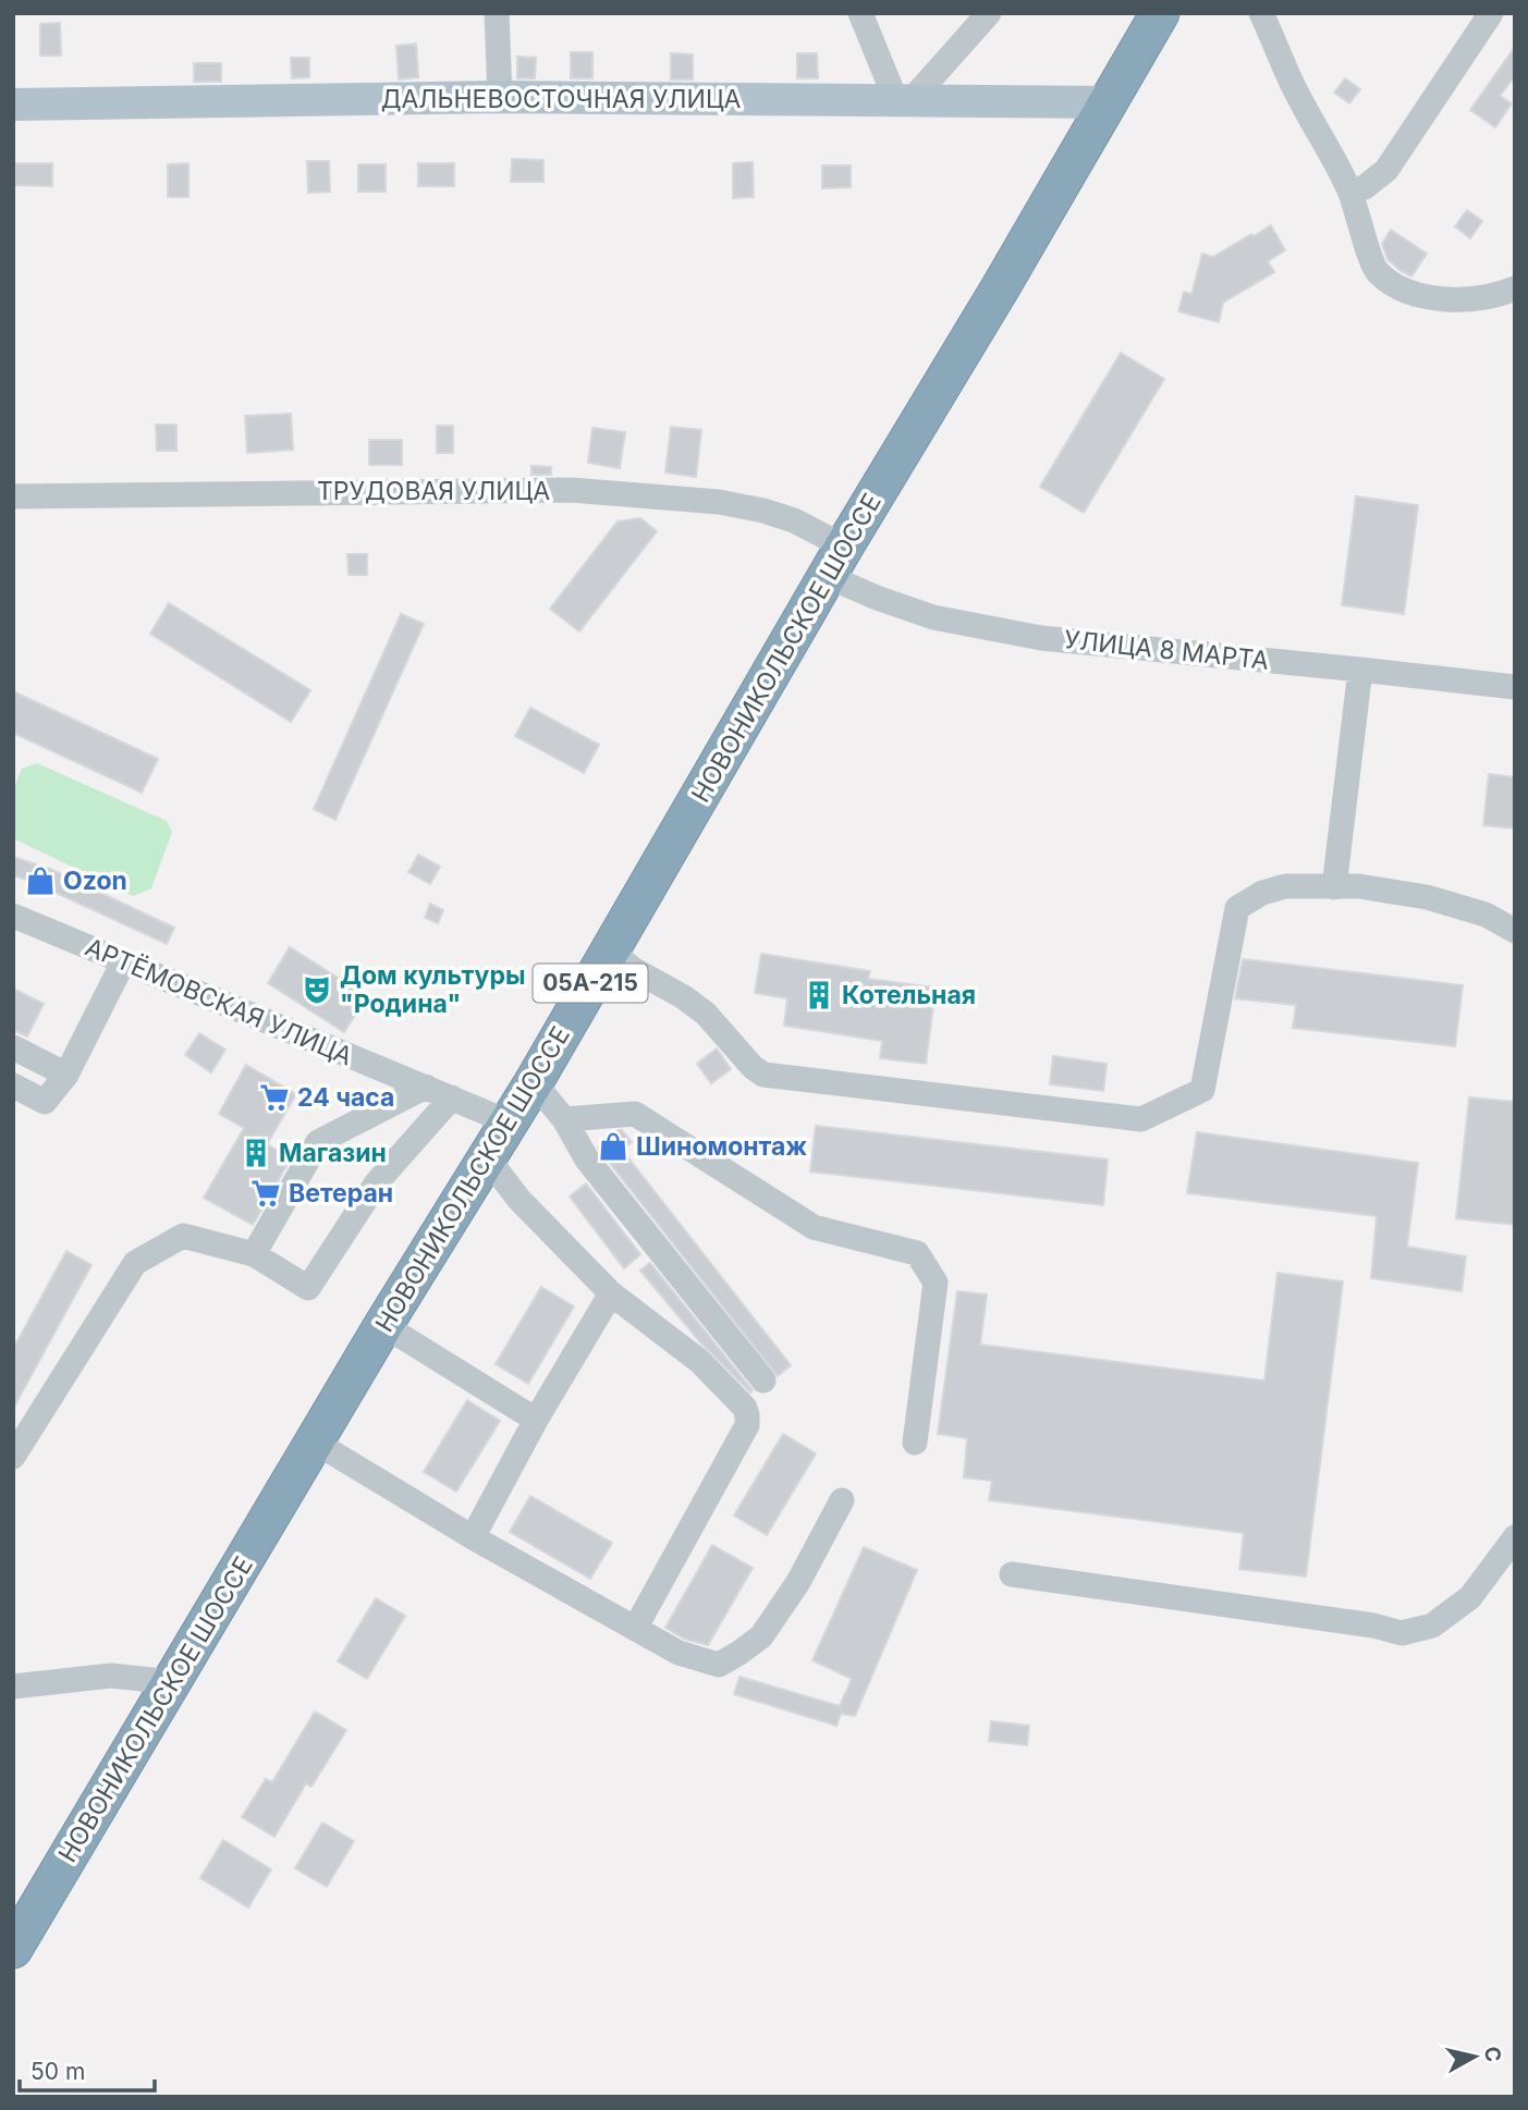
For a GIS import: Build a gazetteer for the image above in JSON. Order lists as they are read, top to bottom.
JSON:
{
  "streets": {
    "highway": ["НОВОНИКОЛЬСКОЕ ШОССЕ", "05А-215"],
    "main road": ["ДАЛЬНЕВОСТОЧНАЯ УЛИЦА"],
    "street": ["ТРУДОВАЯ УЛИЦА", "УЛИЦА 8 МАРТА", "АРТЁМОВСКАЯ УЛИЦА"]
  },
  "crossings": [
    ["ДАЛЬНЕВОСТОЧНАЯ УЛИЦА", "НОВОНИКОЛЬСКОЕ ШОССЕ"],
    ["ТРУДОВАЯ УЛИЦА", "НОВОНИКОЛЬСКОЕ ШОССЕ"],
    ["ТРУДОВАЯ УЛИЦА", "УЛИЦА 8 МАРТА"],
    ["НОВОНИКОЛЬСКОЕ ШОССЕ", "УЛИЦА 8 МАРТА"],
    ["НОВОНИКОЛЬСКОЕ ШОССЕ", "АРТЁМОВСКАЯ УЛИЦА"]
  ],
  "places": {
    "shop": ["Ozon", "Шиномонтаж"],
    "theatre": ["Дом культуры \"Родина\""],
    "building": ["Котельная", "Магазин"],
    "supermarket": ["24 часа", "Ветеран"]
  },
  "scale_bar": "50 m",
  "north": "right"
}
